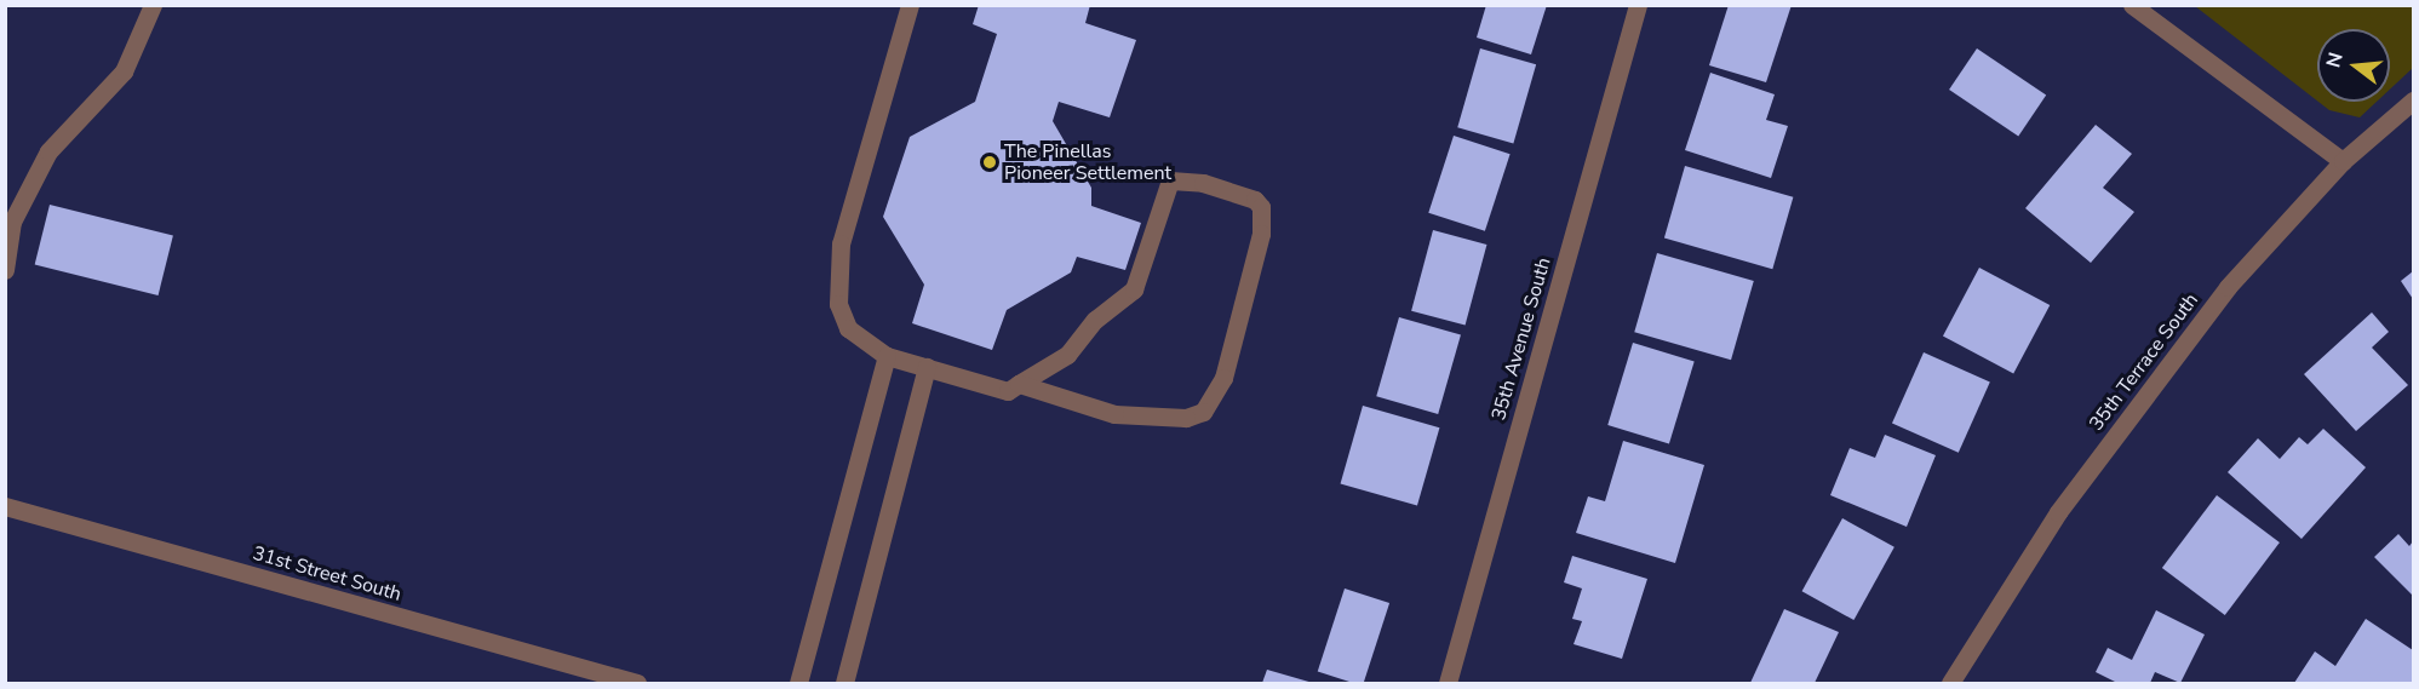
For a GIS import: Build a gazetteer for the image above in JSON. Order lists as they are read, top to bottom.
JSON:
{
  "streets": {
    "street": ["35th Avenue South", "35th Terrace South", "31st Street South"]
  },
  "places": ["The Pinellas Pioneer Settlement"],
  "north": "left"
}
